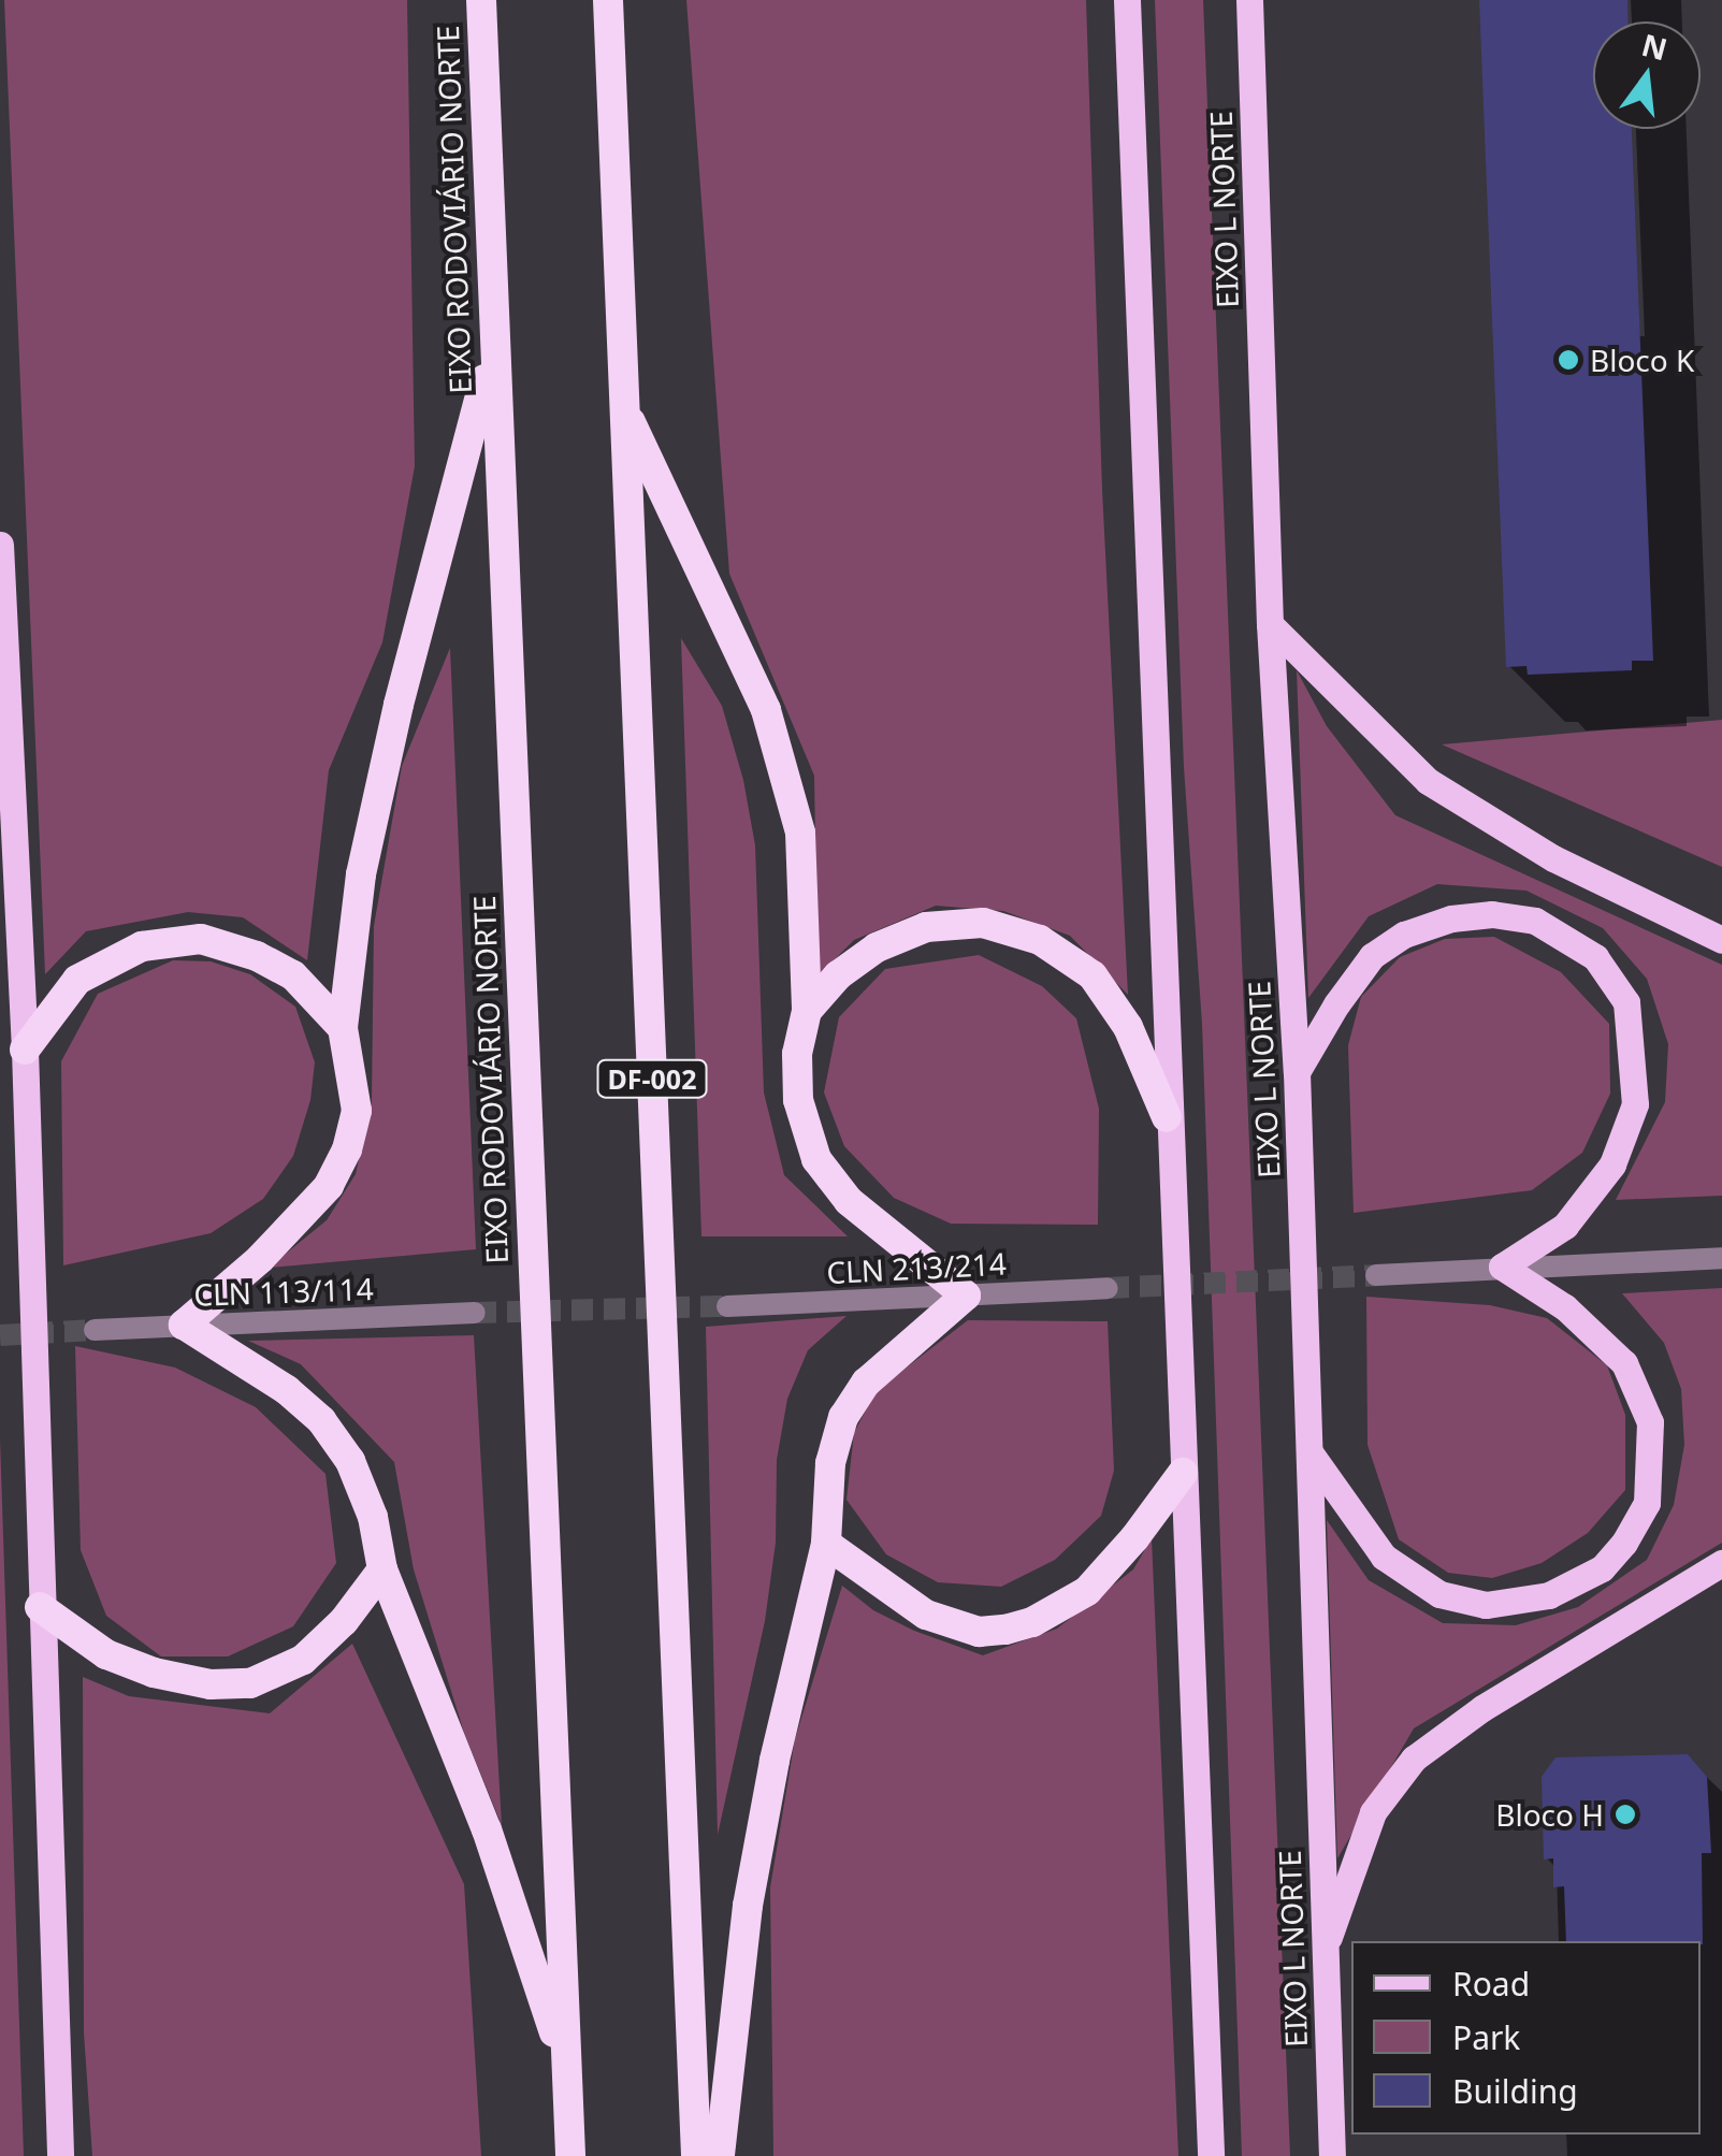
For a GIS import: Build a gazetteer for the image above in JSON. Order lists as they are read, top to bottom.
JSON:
{
  "streets": {
    "highway": ["EIXO RODOVIÁRIO NORTE", "DF-002"],
    "main road": ["EIXO L NORTE"],
    "street": ["CLN 213/214", "CLN 113/114"]
  },
  "places": ["Bloco K", "Bloco H"],
  "legend": ["Road", "Park", "Building"],
  "north": "top"
}
